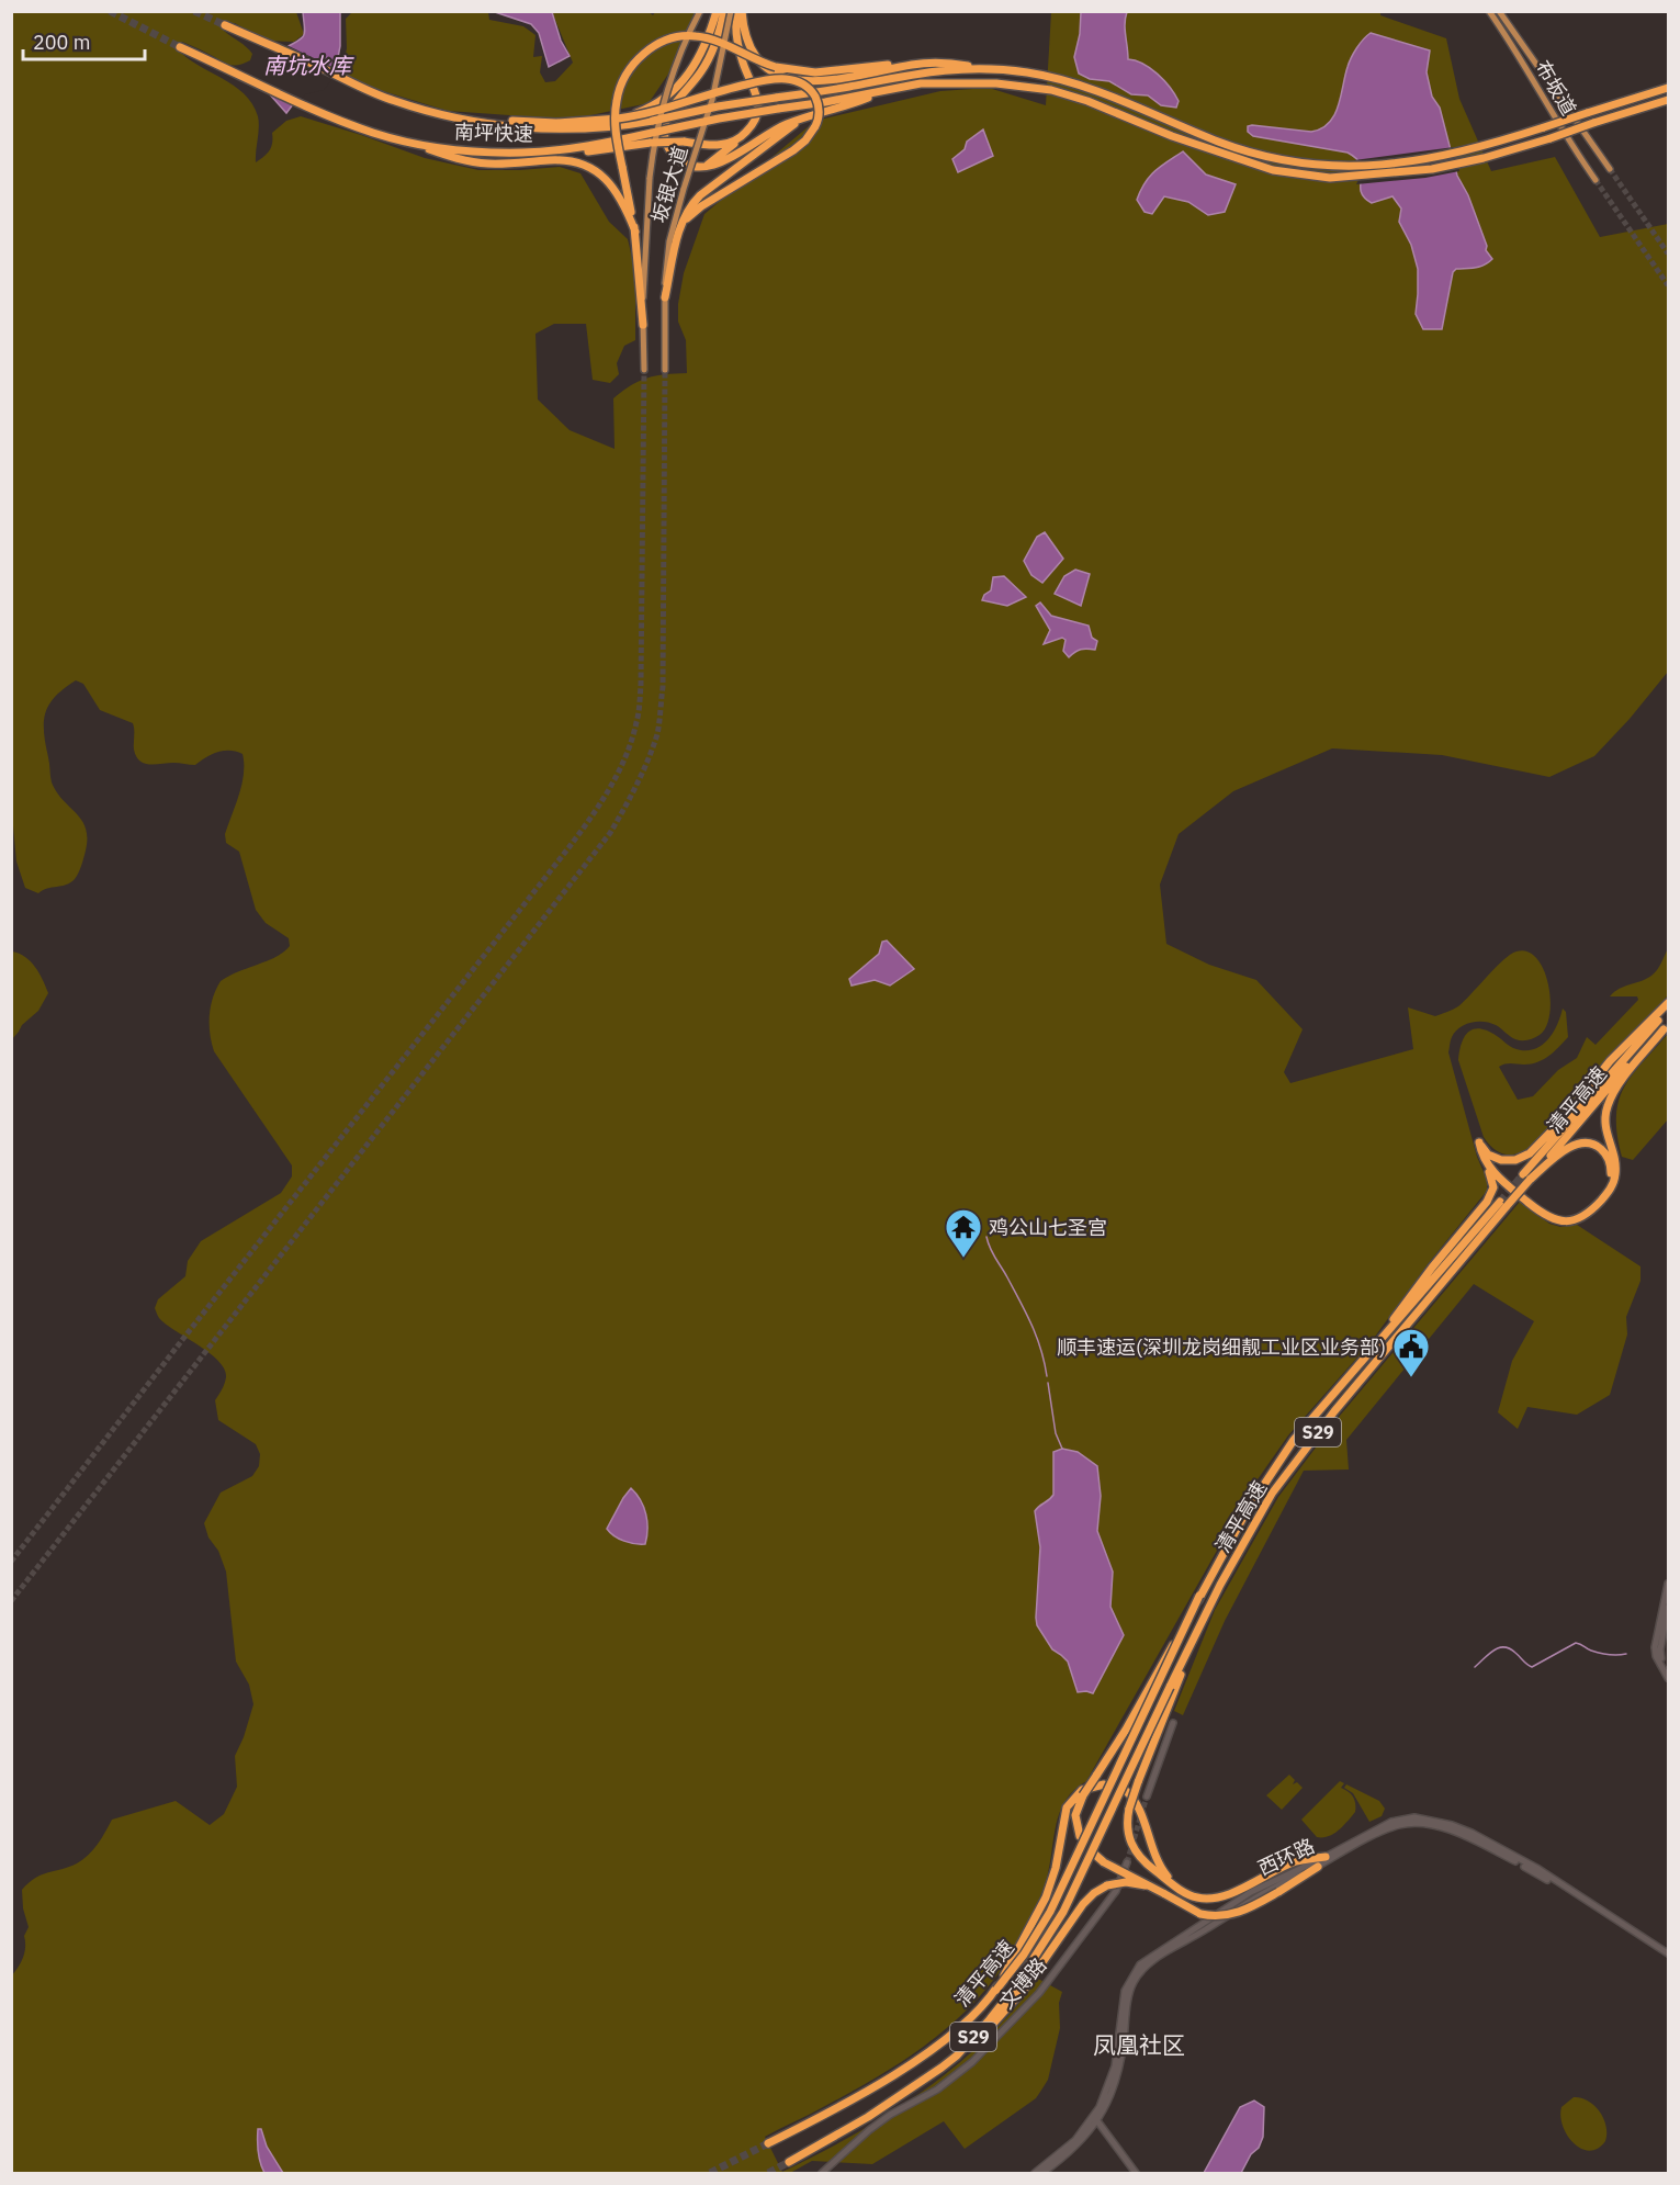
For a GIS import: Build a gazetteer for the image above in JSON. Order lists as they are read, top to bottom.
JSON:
{
  "streets": {
    "highway": ["南坪快速", "清平高速", "S29"],
    "main road": [
      "布坂道",
      "坂银大道",
      "西环路",
      "文博路"
    ]
  },
  "districts": ["凤凰社区"],
  "water": ["南坑水库"],
  "places": {
    "temple": ["鸡公山七圣宫"],
    "public building": ["顺丰速运(深圳龙岗细靓工业区业务部)"]
  },
  "scale_bar": "200 m"
}
